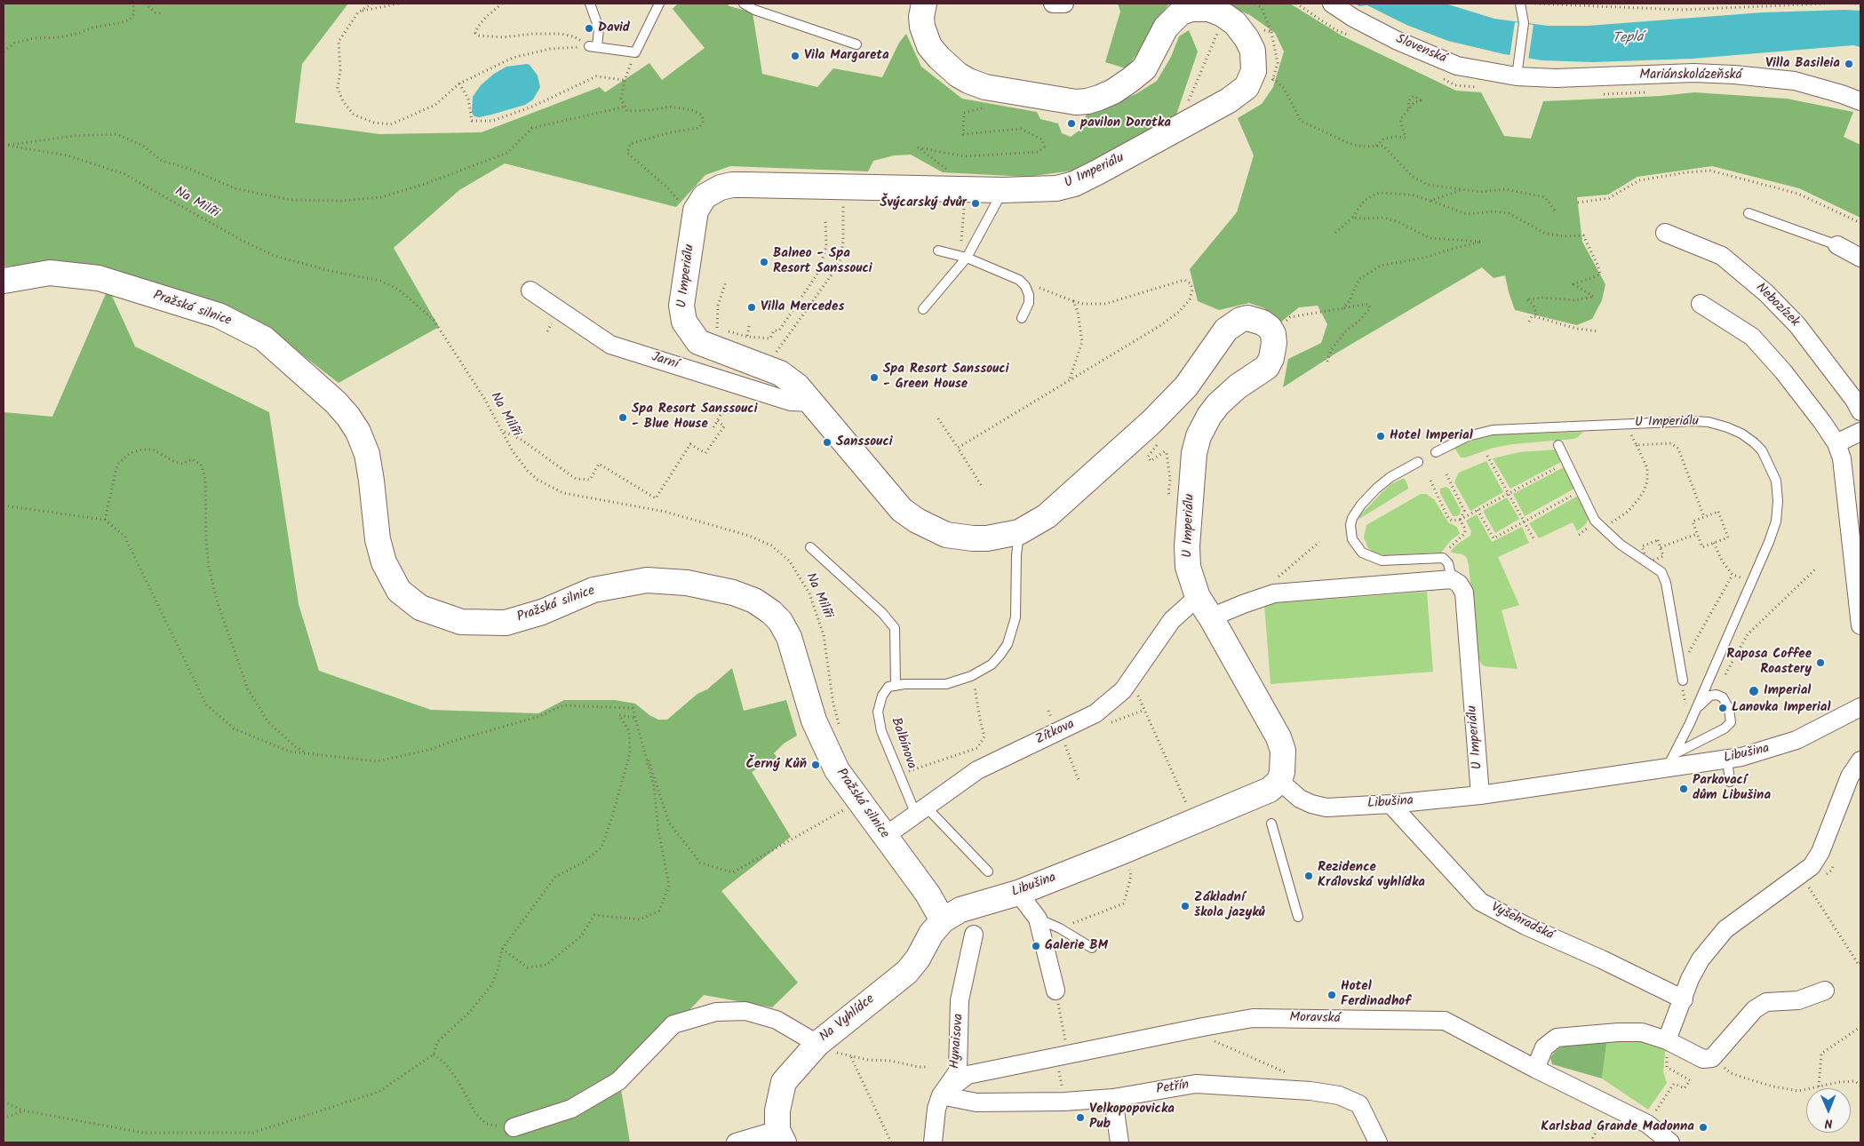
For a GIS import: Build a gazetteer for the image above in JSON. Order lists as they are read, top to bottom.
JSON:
{
  "streets": {
    "street": [
      "Slovenská",
      "Mariánskolázeňská",
      "U Imperiálu",
      "Nebozízek",
      "Pražská silnice",
      "Jarní",
      "Zítkova",
      "Libušina",
      "Vyšehradská",
      "Na Vyhlídce",
      "Moravská",
      "Hynaisova",
      "Petřín"
    ],
    "lane": ["Balbínova"],
    "path": ["Na Milíři"]
  },
  "crossings": [
    ["Slovenská", "Mariánskolázeňská"],
    ["U Imperiálu", "Jarní"],
    ["U Imperiálu", "Zítkova"],
    ["U Imperiálu", "Libušina"],
    ["Pražská silnice", "Zítkova"],
    ["Pražská silnice", "Libušina"],
    ["Pražská silnice", "Na Vyhlídce"],
    ["Zítkova", "Balbínova"],
    ["Libušina", "Vyšehradská"],
    ["Libušina", "Na Vyhlídce"],
    ["Moravská", "Hynaisova"],
    ["Moravská", "Petřín"],
    ["Hynaisova", "Petřín"]
  ],
  "water": ["Teplá"],
  "places": [
    "David",
    "Vila Margareta",
    "Villa Basileia",
    "pavilon Dorotka",
    "Švýcarský dvůr",
    "Balneo - Spa Resort Sanssouci",
    "Villa Mercedes",
    "Spa Resort Sanssouci - Green House",
    "Spa Resort Sanssouci - Blue House",
    "Hotel Imperial",
    "Sanssouci",
    "Raposa Coffee Roastery",
    "Imperial",
    "Lanovka Imperial",
    "Černý Kůň",
    "Parkovací dům Libušina",
    "Rezidence Královská vyhlídka",
    "Základní škola jazyků",
    "Galerie BM",
    "Hotel Ferdinadhof",
    "Velkopopovicka Pub",
    "Karlsbad Grande Madonna"
  ],
  "north": "bottom"
}
